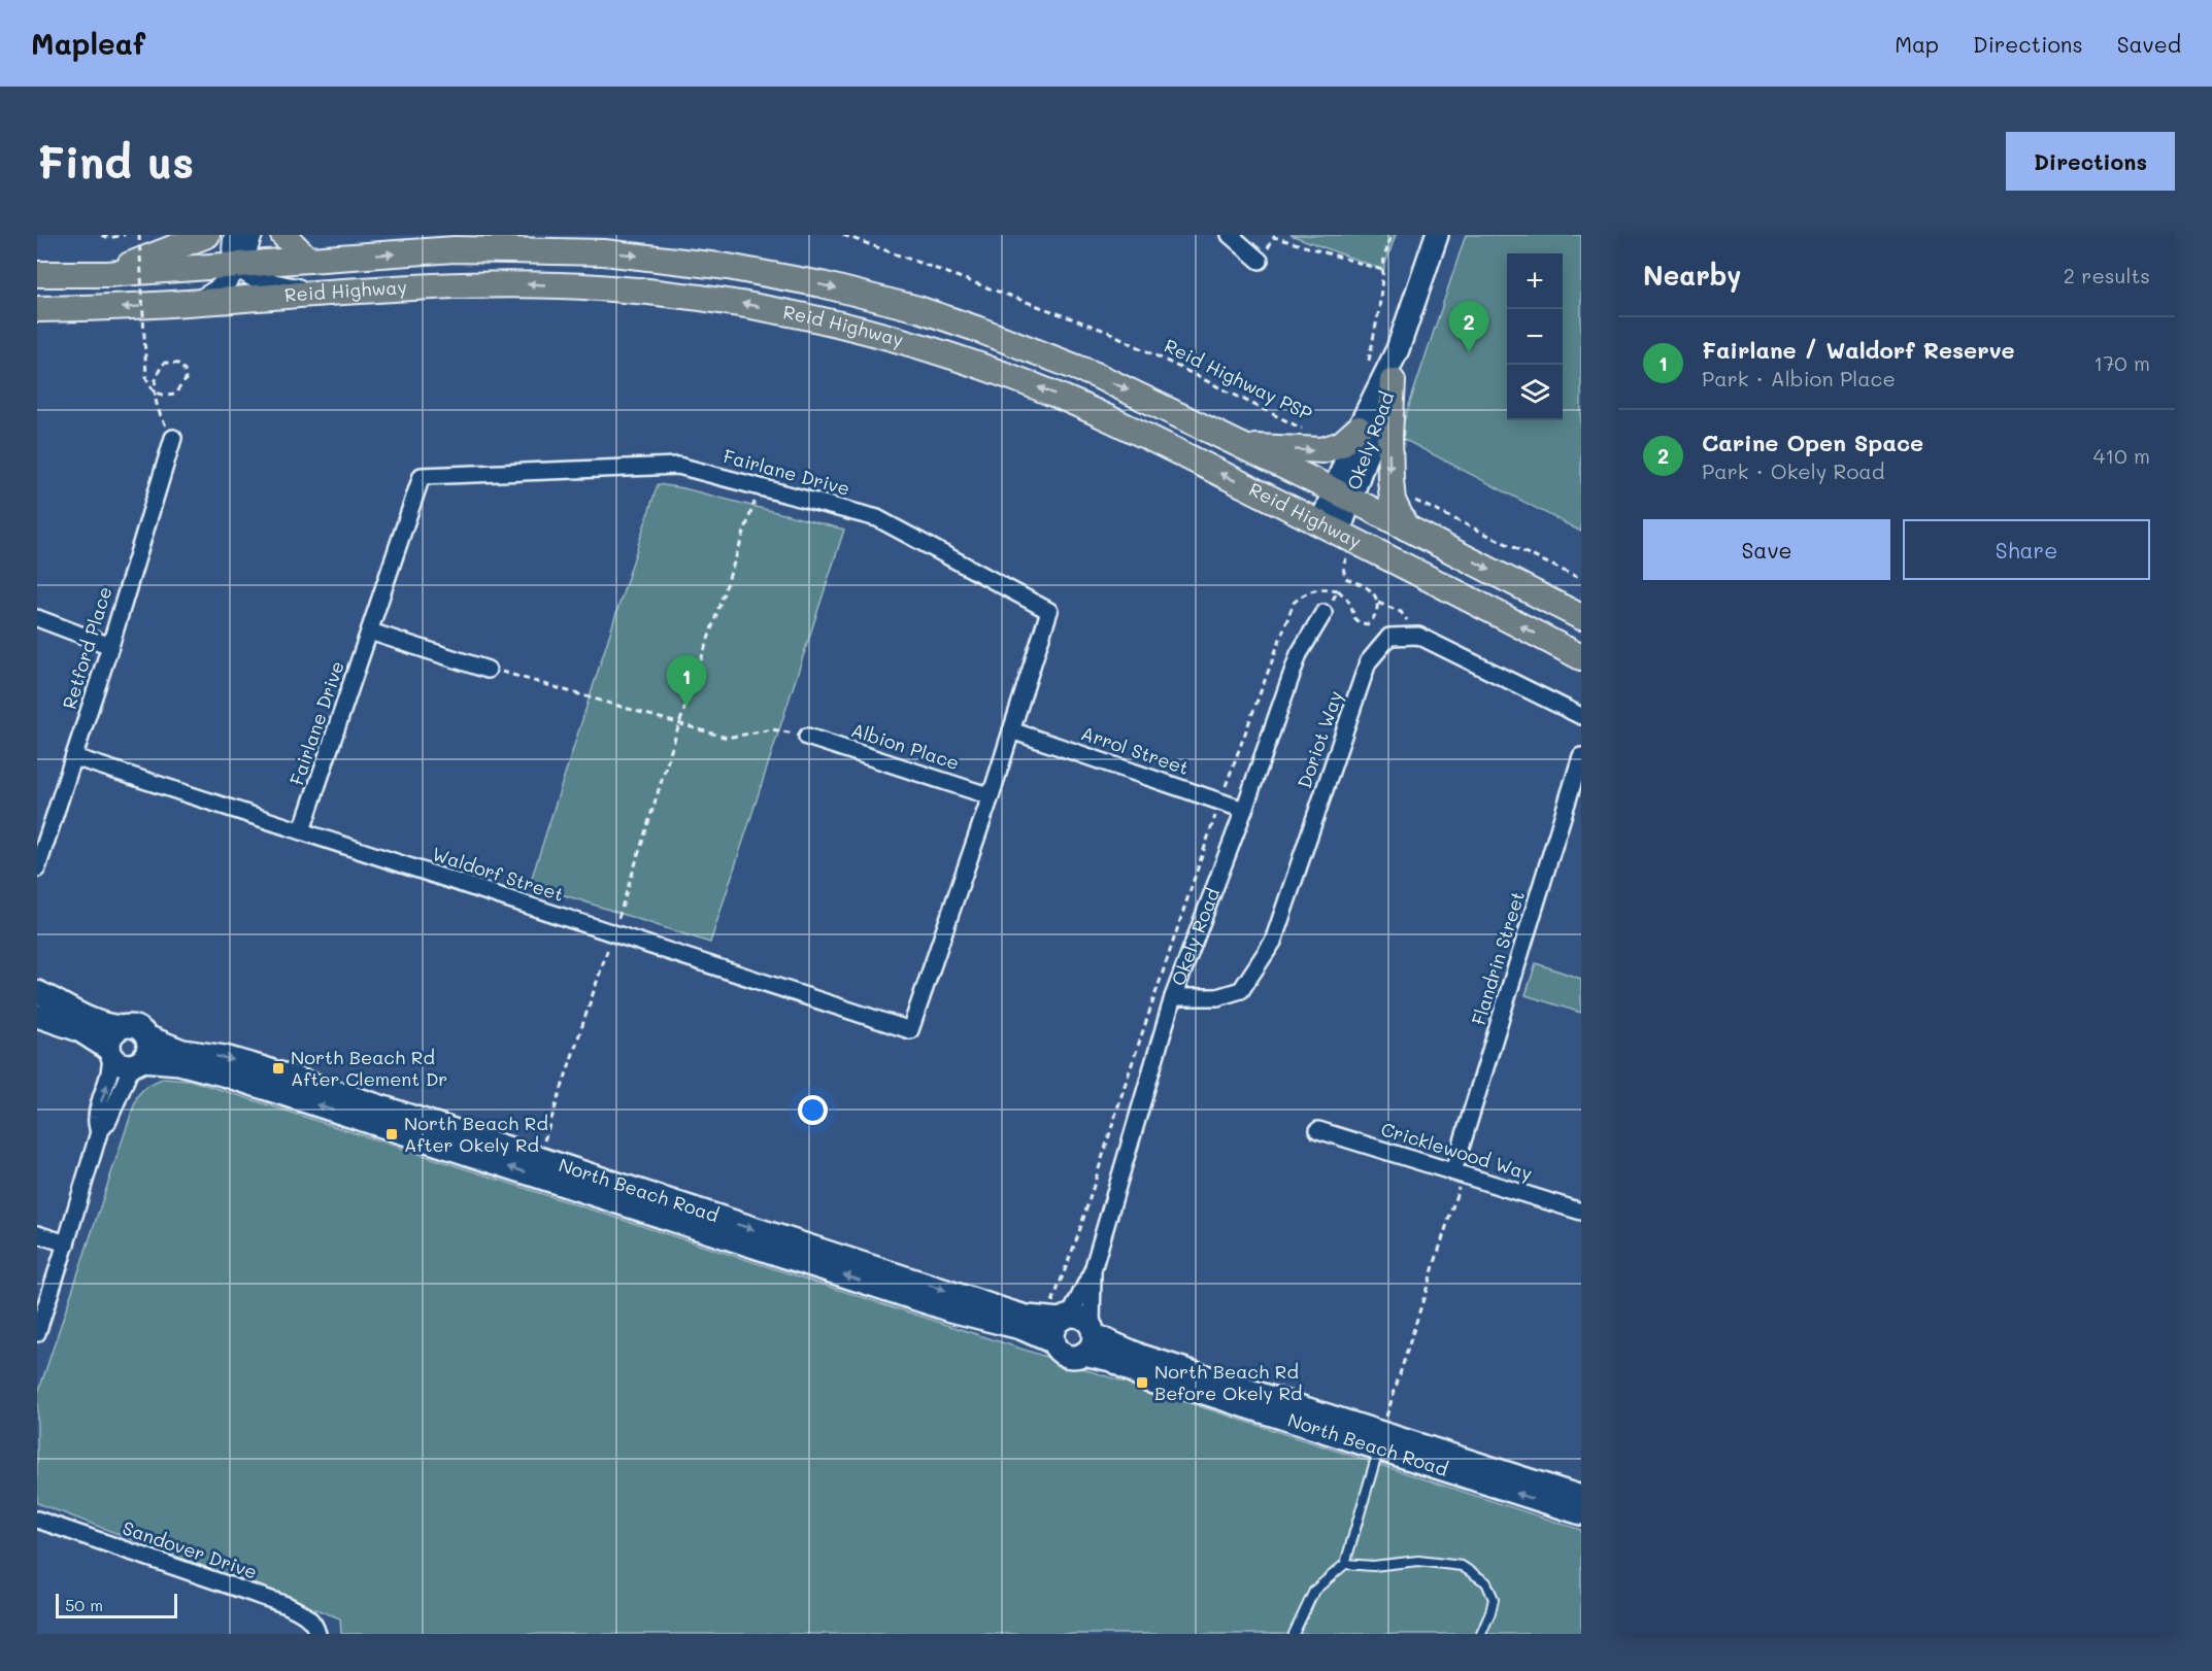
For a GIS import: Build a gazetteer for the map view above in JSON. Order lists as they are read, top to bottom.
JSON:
{
  "streets": {
    "highway": ["Reid Highway"],
    "main road": ["Okely Road", "North Beach Road"],
    "street": [
      "Fairlane Drive",
      "Retford Place",
      "Doriot Way",
      "Albion Place",
      "Arrol Street",
      "Waldorf Street",
      "Flandrin Street",
      "Cricklewood Way",
      "Sandover Drive"
    ],
    "path": ["Reid Highway PSP"]
  },
  "crossings": [
    ["Reid Highway", "Okely Road"],
    ["Okely Road", "Doriot Way"],
    ["Okely Road", "Arrol Street"],
    ["Okely Road", "North Beach Road"],
    ["Fairlane Drive", "Albion Place"],
    ["Fairlane Drive", "Arrol Street"],
    ["Fairlane Drive", "Waldorf Street"],
    ["Retford Place", "Waldorf Street"],
    ["Flandrin Street", "Cricklewood Way"]
  ],
  "places": {
    "transit": ["North Beach Rd After Clement Dr", "North Beach Rd After Okely Rd", "North Beach Rd Before Okely Rd"]
  },
  "scale_bar": "50 m",
  "page": {
    "header": "Mapleaf",
    "nav": ["Map", "Directions", "Saved"],
    "buttons": [
      "Directions",
      ["Save", "Share"]
    ],
    "title": "Find us",
    "heading": ["Nearby", "2 results"],
    "map_buttons": ["+", "−"],
    "pins": ["2", "1"],
    "list": [
      {
        "mark": "1",
        "name": "Fairlane / Waldorf Reserve",
        "note": "Park · Albion Place",
        "value": "170 m"
      },
      {
        "mark": "2",
        "name": "Carine Open Space",
        "note": "Park · Okely Road",
        "value": "410 m"
      }
    ],
    "scale": "50 m"
  }
}
